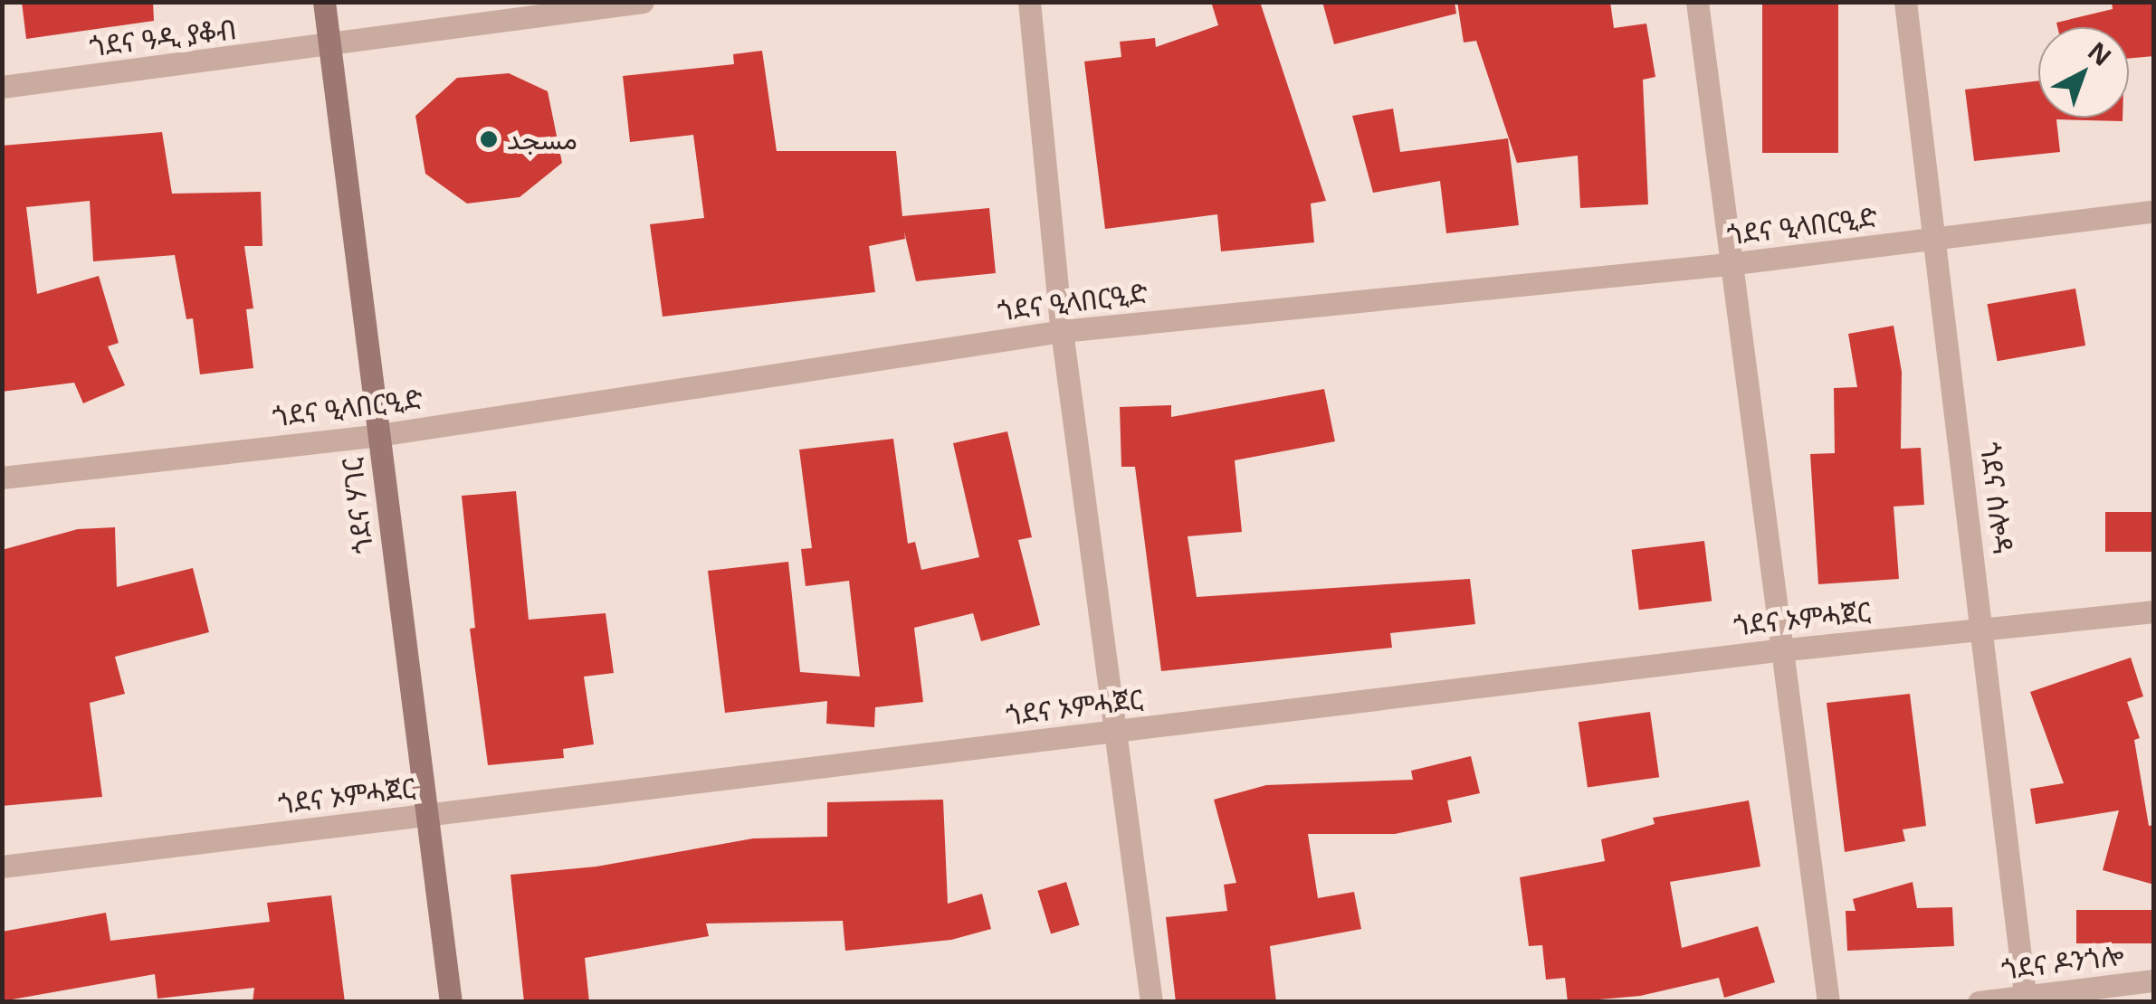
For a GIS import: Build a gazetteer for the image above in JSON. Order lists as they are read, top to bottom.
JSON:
{
  "streets": {
    "street": [
      "ጎደና ዓዲ ያቆብ",
      "ጎደና ዒላበርዒድ",
      "ጎደና ሰሎዳ",
      "ጎደና ሃገር",
      "ጎደና ኦምሓጀር",
      "ጎደና ዶንጎሎ"
    ]
  },
  "crossings": [
    ["ጎደና ዓዲ ያቆብ", "ጎደና ሃገር"],
    ["ጎደና ዒላበርዒድ", "ጎደና ሰሎዳ"],
    ["ጎደና ዒላበርዒድ", "ጎደና ሃገር"],
    ["ጎደና ሰሎዳ", "ጎደና ኦምሓጀር"],
    ["ጎደና ሰሎዳ", "ጎደና ዶንጎሎ"],
    ["ጎደና ሃገር", "ጎደና ኦምሓጀር"]
  ],
  "places": ["مسجد"],
  "north": "top right"
}
